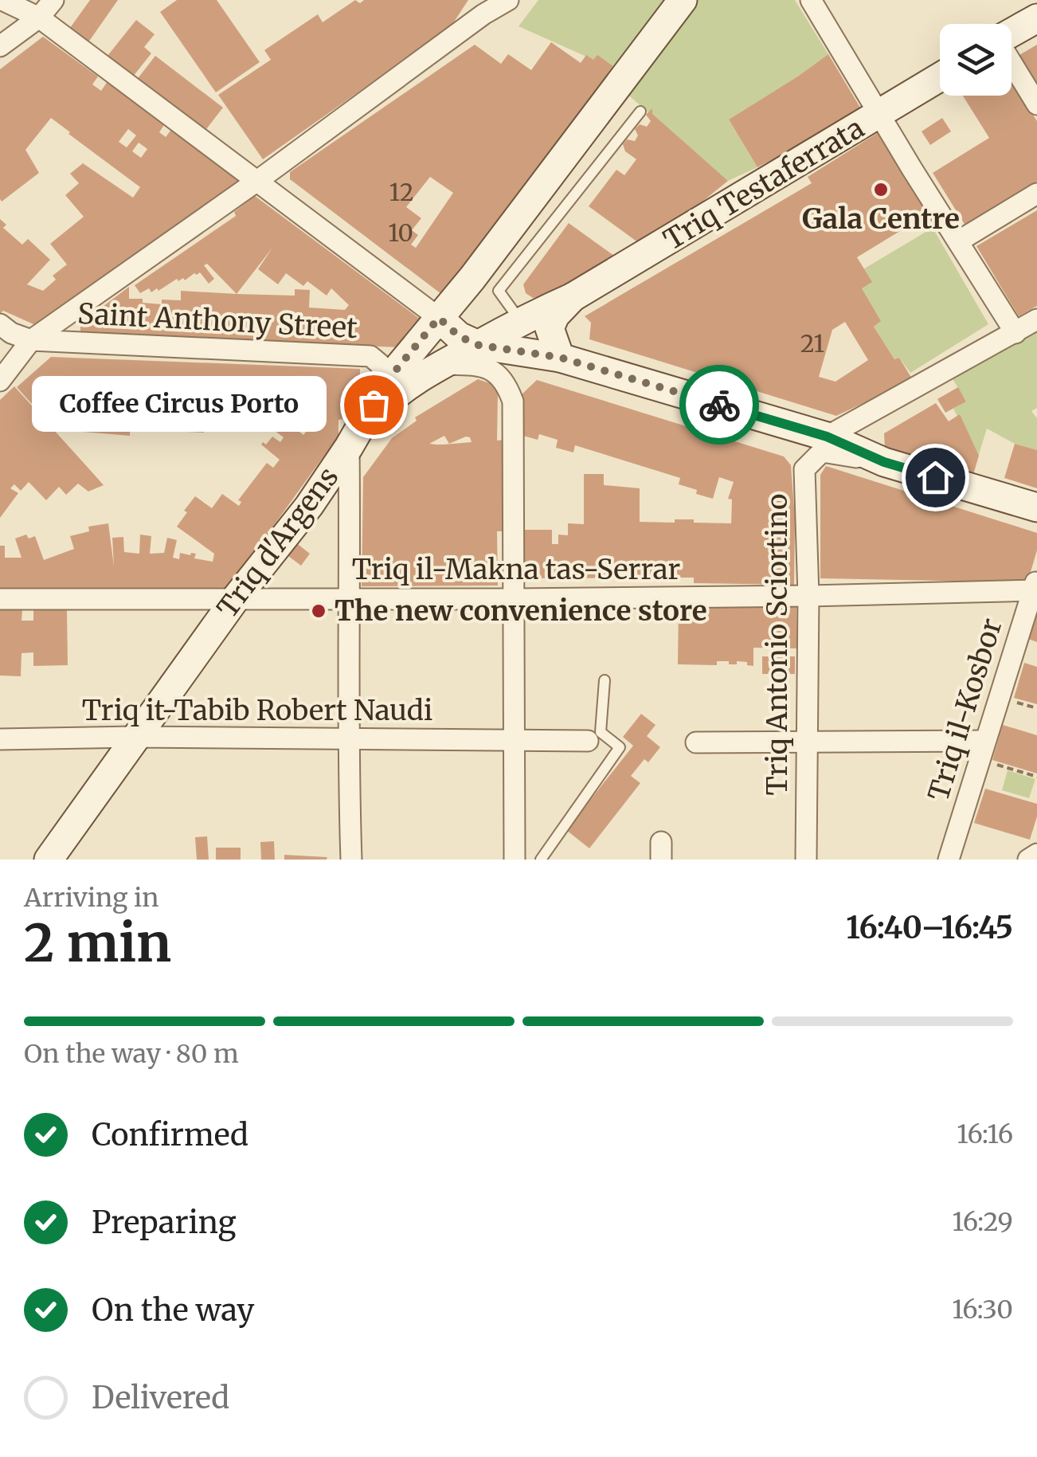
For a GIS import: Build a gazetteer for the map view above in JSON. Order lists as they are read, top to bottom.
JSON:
{
  "streets": {
    "main road": ["Triq Testaferrata", "Triq d'Argens"],
    "street": [
      "Saint Anthony Street",
      "Triq il-Makna tas-Serrar",
      "Triq Antonio Sciortino",
      "Triq il-Kosbor",
      "Triq it-Tabib Robert Naudi"
    ]
  },
  "crossings": [
    ["Triq Testaferrata", "Triq d'Argens"],
    ["Saint Anthony Street", "Triq d'Argens"],
    ["Triq d'Argens", "Triq il-Makna tas-Serrar"],
    ["Triq d'Argens", "Triq it-Tabib Robert Naudi"],
    ["Triq il-Makna tas-Serrar", "Triq Antonio Sciortino"],
    ["Triq il-Makna tas-Serrar", "Triq il-Kosbor"]
  ],
  "places": ["Gala Centre", "Coffee Circus Porto", "The new convenience store"],
  "house_numbers": ["12", "10", "21"],
  "page": {
    "bubble": "Coffee Circus Porto",
    "heading": ["2 min", "Arriving in", "16:40–16:45"],
    "bar": "On the way · 80 m",
    "list": [
      ["Confirmed", "16:16"],
      ["Preparing", "16:29"],
      ["On the way", "16:30"],
      "Delivered"
    ]
  }
}
